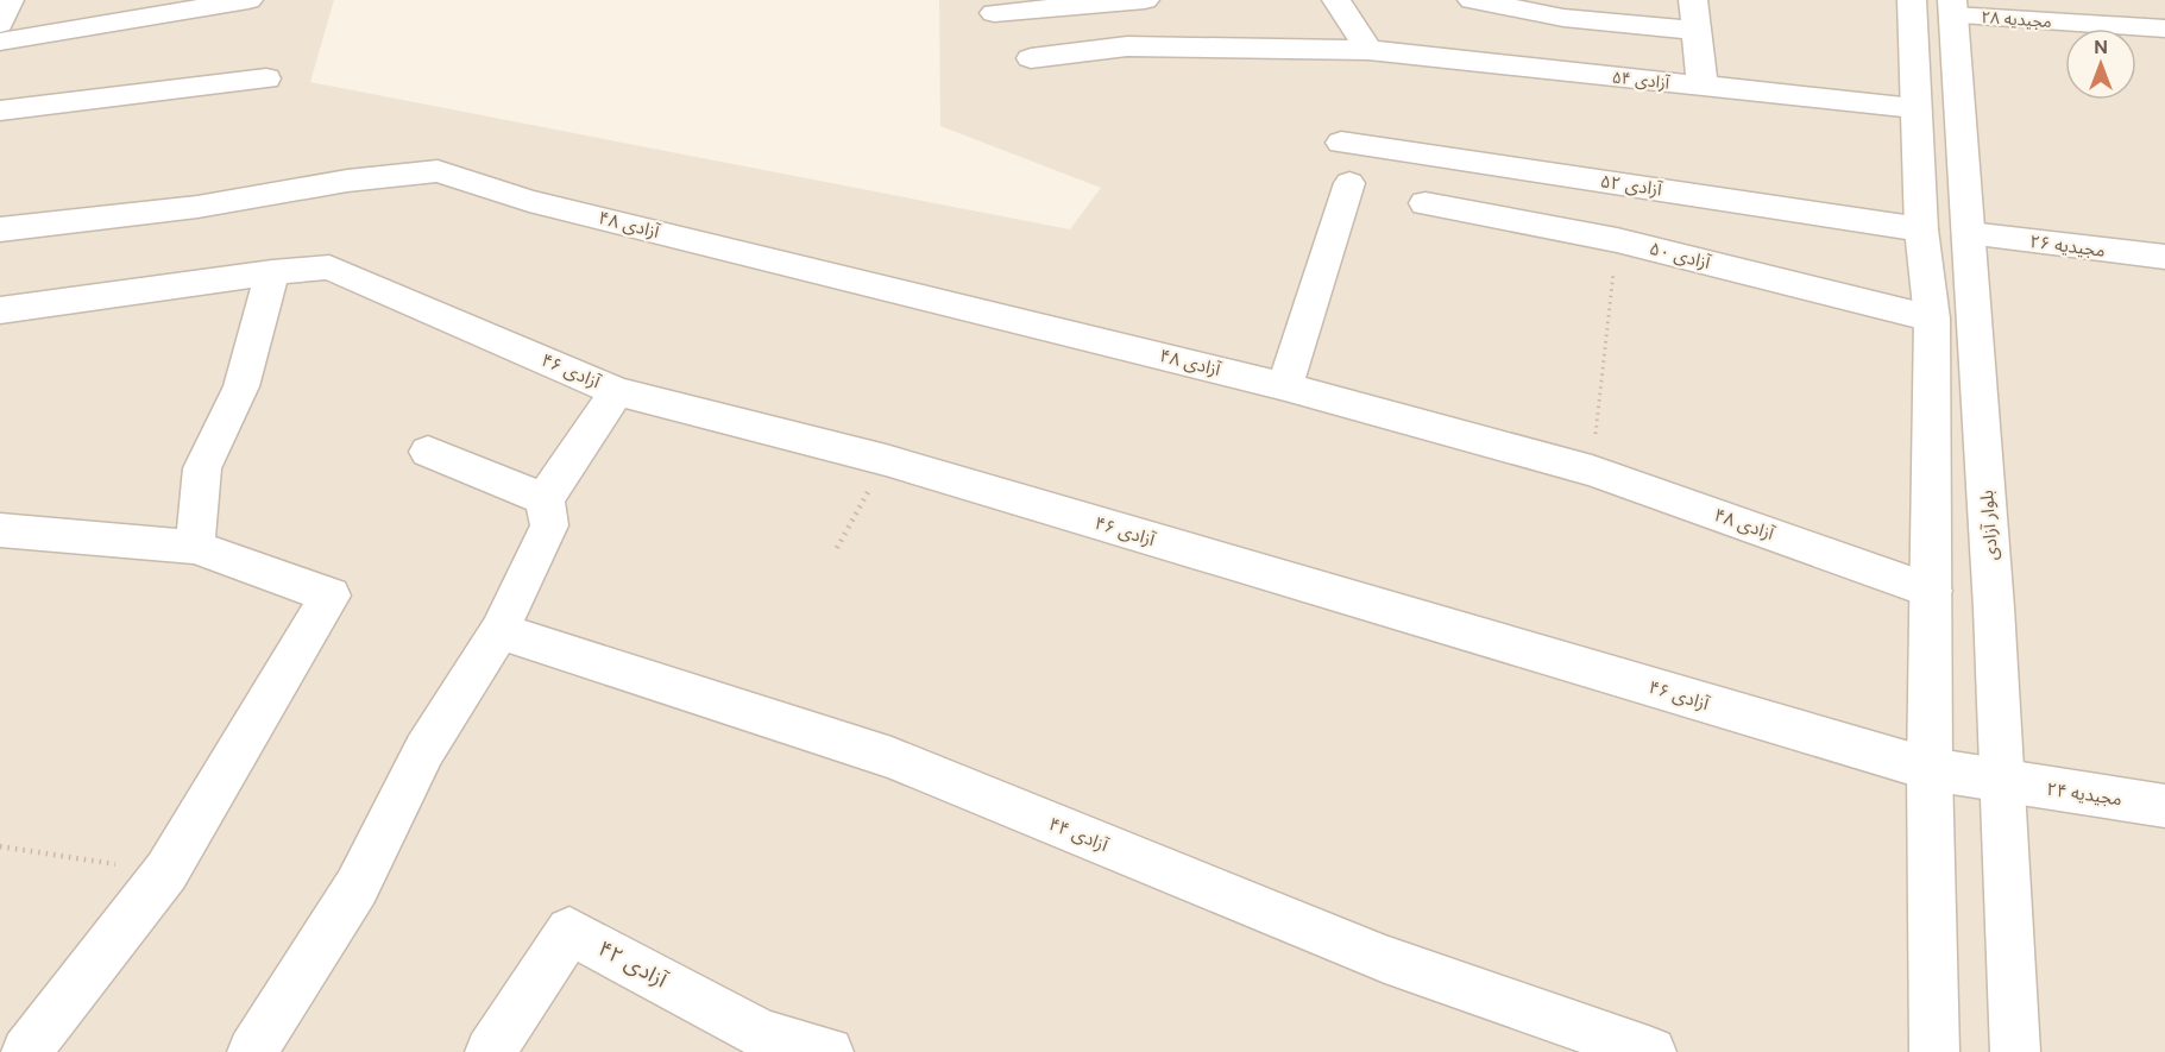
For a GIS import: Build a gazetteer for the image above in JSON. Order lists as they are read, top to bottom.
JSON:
{
  "streets": {
    "street": [
      "مجیدیه ۲۸",
      "آزادی ۵۴",
      "آزادی ۵۲",
      "آزادی ۴۸",
      "مجیدیه ۲۶",
      "آزادی ۵۰",
      "آزادی ۴۶",
      "بلوار آزادی",
      "مجیدیه ۲۴",
      "آزادی ۴۴",
      "آزادی ۴۲"
    ]
  },
  "crossings": [
    ["مجیدیه ۲۸", "بلوار آزادی"],
    ["آزادی ۵۲", "مجیدیه ۲۶"],
    ["آزادی ۵۲", "بلوار آزادی"],
    ["آزادی ۴۸", "بلوار آزادی"],
    ["مجیدیه ۲۶", "بلوار آزادی"],
    ["آزادی ۴۶", "بلوار آزادی"],
    ["آزادی ۴۶", "مجیدیه ۲۴"],
    ["بلوار آزادی", "مجیدیه ۲۴"]
  ],
  "north": "top"
}
